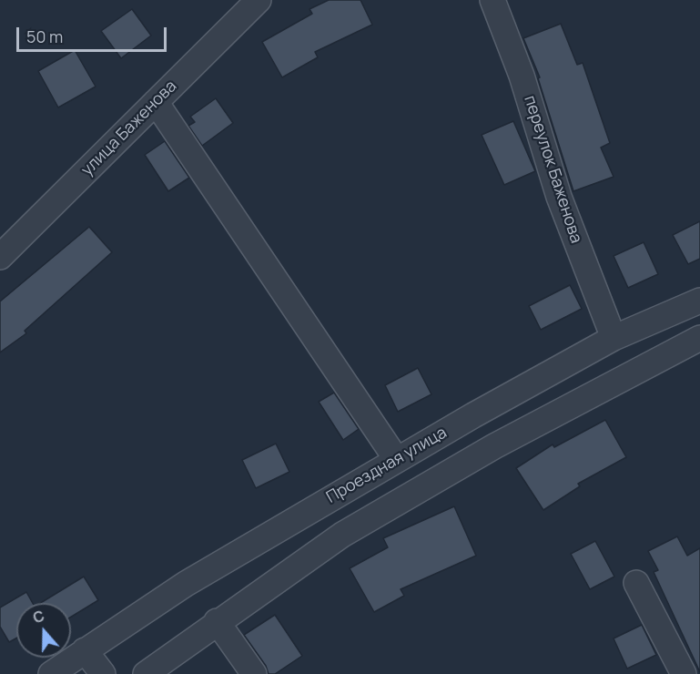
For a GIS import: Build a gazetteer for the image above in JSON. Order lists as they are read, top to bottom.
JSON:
{
  "streets": {
    "street": ["улица Баженова", "переулок Баженова", "Проездная улица"]
  },
  "crossings": [
    ["переулок Баженова", "Проездная улица"]
  ],
  "scale_bar": "50 m",
  "north": "top"
}
